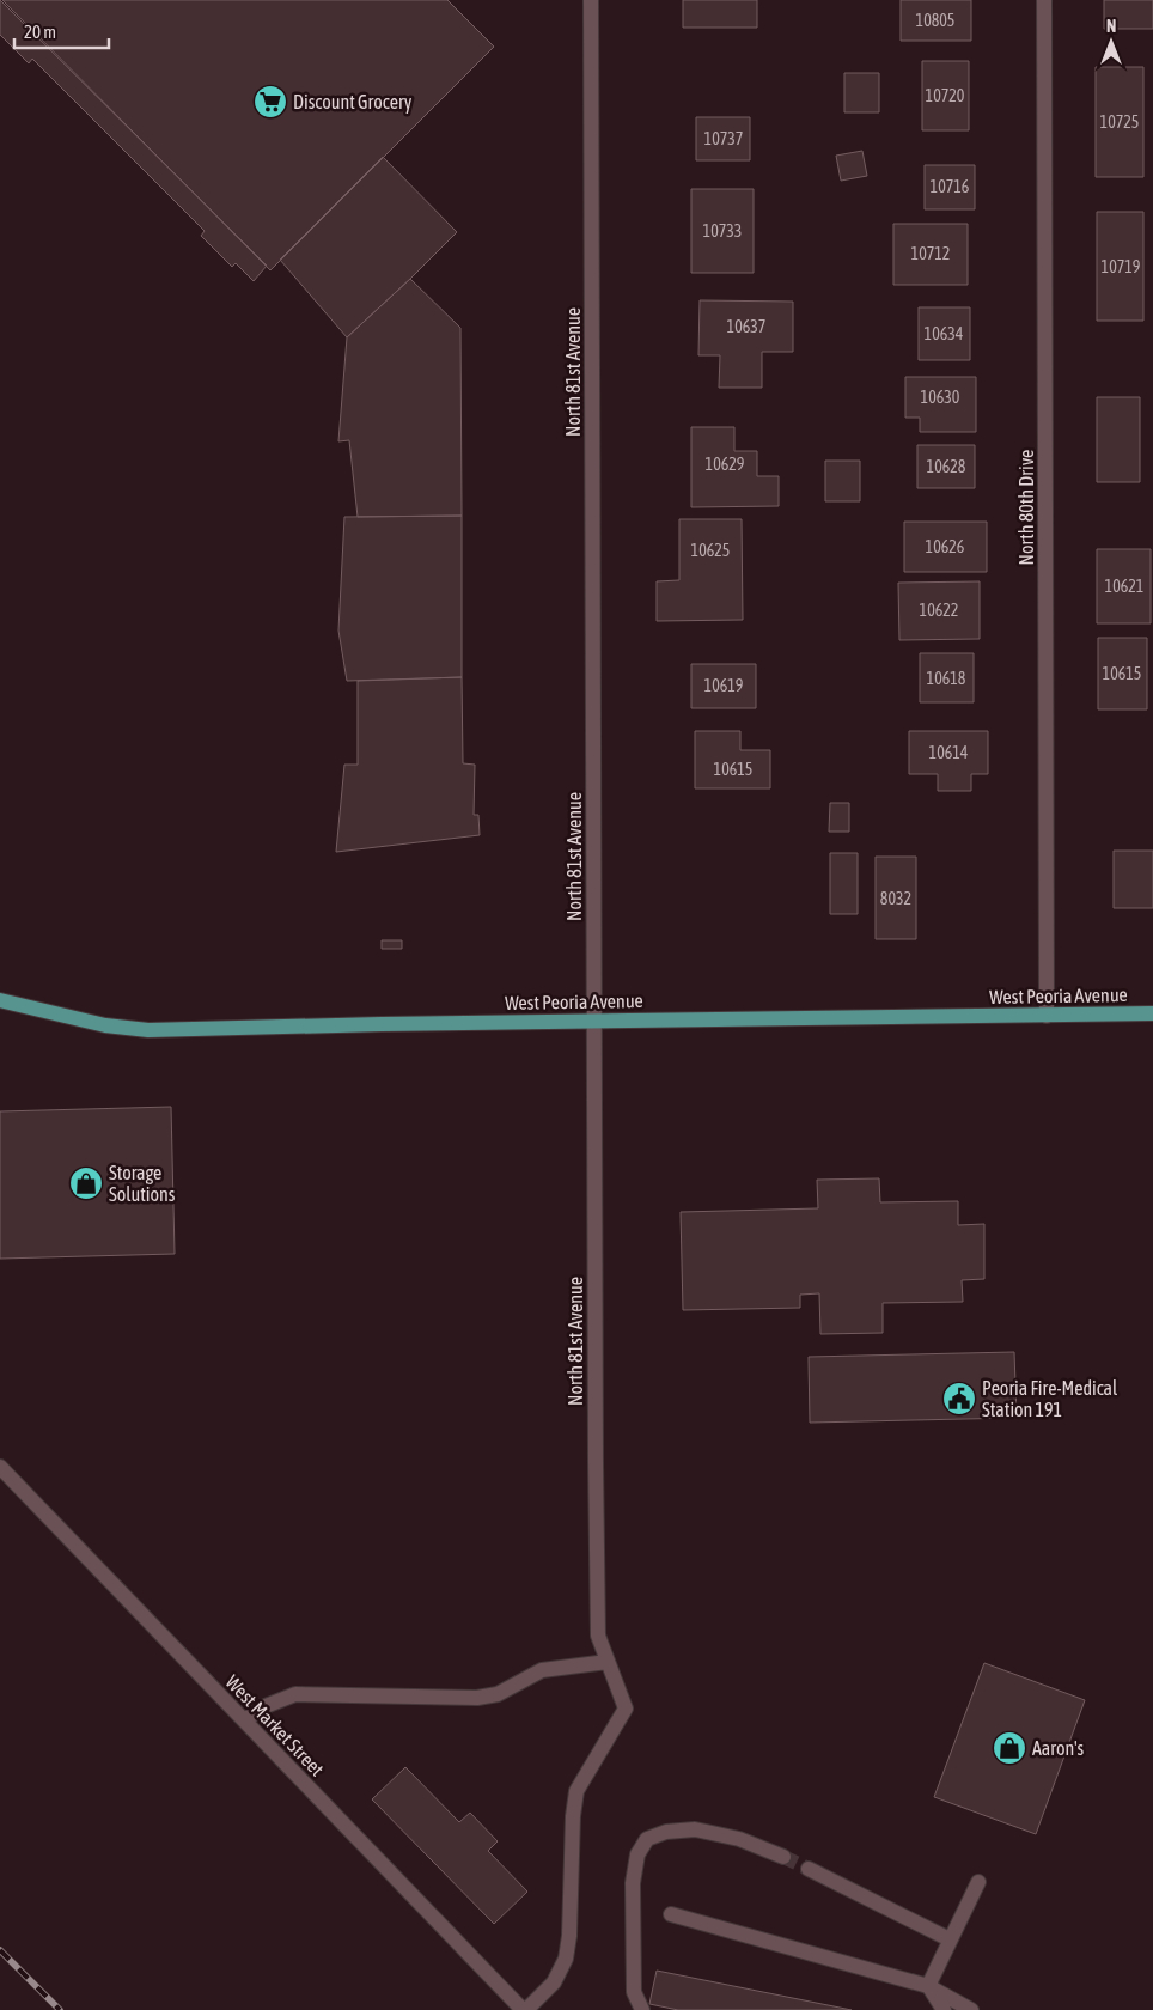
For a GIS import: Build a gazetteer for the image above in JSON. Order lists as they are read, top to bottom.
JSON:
{
  "streets": {
    "main road": ["West Peoria Avenue"],
    "street": ["North 81st Avenue", "North 80th Drive", "West Market Street"]
  },
  "crossings": [
    ["North 81st Avenue", "West Peoria Avenue"],
    ["North 81st Avenue", "West Market Street"],
    ["North 80th Drive", "West Peoria Avenue"]
  ],
  "places": {
    "supermarket": ["Discount Grocery"],
    "shop": ["Storage Solutions", "Aaron's"],
    "public building": ["Peoria Fire-Medical Station 191"]
  },
  "house_numbers": [
    "10805",
    "10720",
    "10725",
    "10737",
    "10716",
    "10733",
    "10712",
    "10719",
    "10637",
    "10634",
    "10630",
    "10629",
    "10628",
    "10626",
    "10625",
    "10621",
    "10622",
    "10615",
    "10618",
    "10619",
    "10614",
    "10615",
    "8032"
  ],
  "scale_bar": "20 m",
  "north": "top"
}
